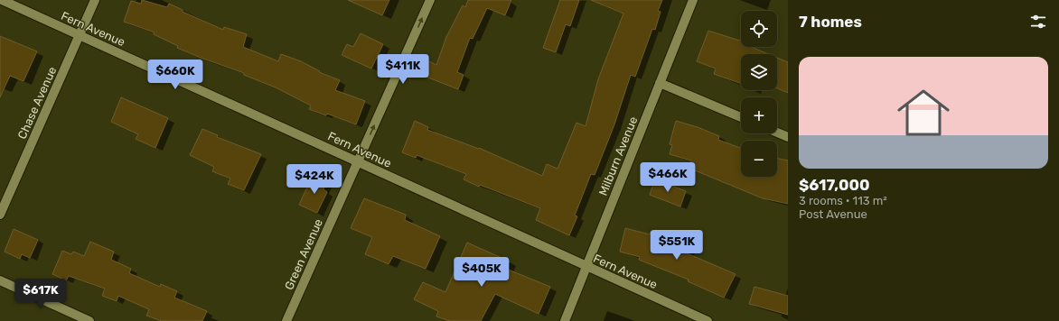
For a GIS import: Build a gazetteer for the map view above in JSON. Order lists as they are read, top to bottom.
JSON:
{
  "streets": {
    "street": [
      "Fern Avenue",
      "Chase Avenue",
      "Milburn Avenue",
      "Green Avenue"
    ]
  },
  "crossings": [
    ["Fern Avenue", "Chase Avenue"],
    ["Fern Avenue", "Milburn Avenue"],
    ["Fern Avenue", "Green Avenue"]
  ],
  "one_way": ["Green Avenue"],
  "page": {
    "heading": "7 homes",
    "map_buttons": ["+", "−"],
    "list": [
      {
        "name": "$617,000",
        "note": "3 rooms · 113 m² · Post Avenue"
      }
    ],
    "price": [
      "$411K",
      "$660K",
      "$466K",
      "$424K",
      "$551K",
      "$405K",
      "$617K"
    ]
  }
}
